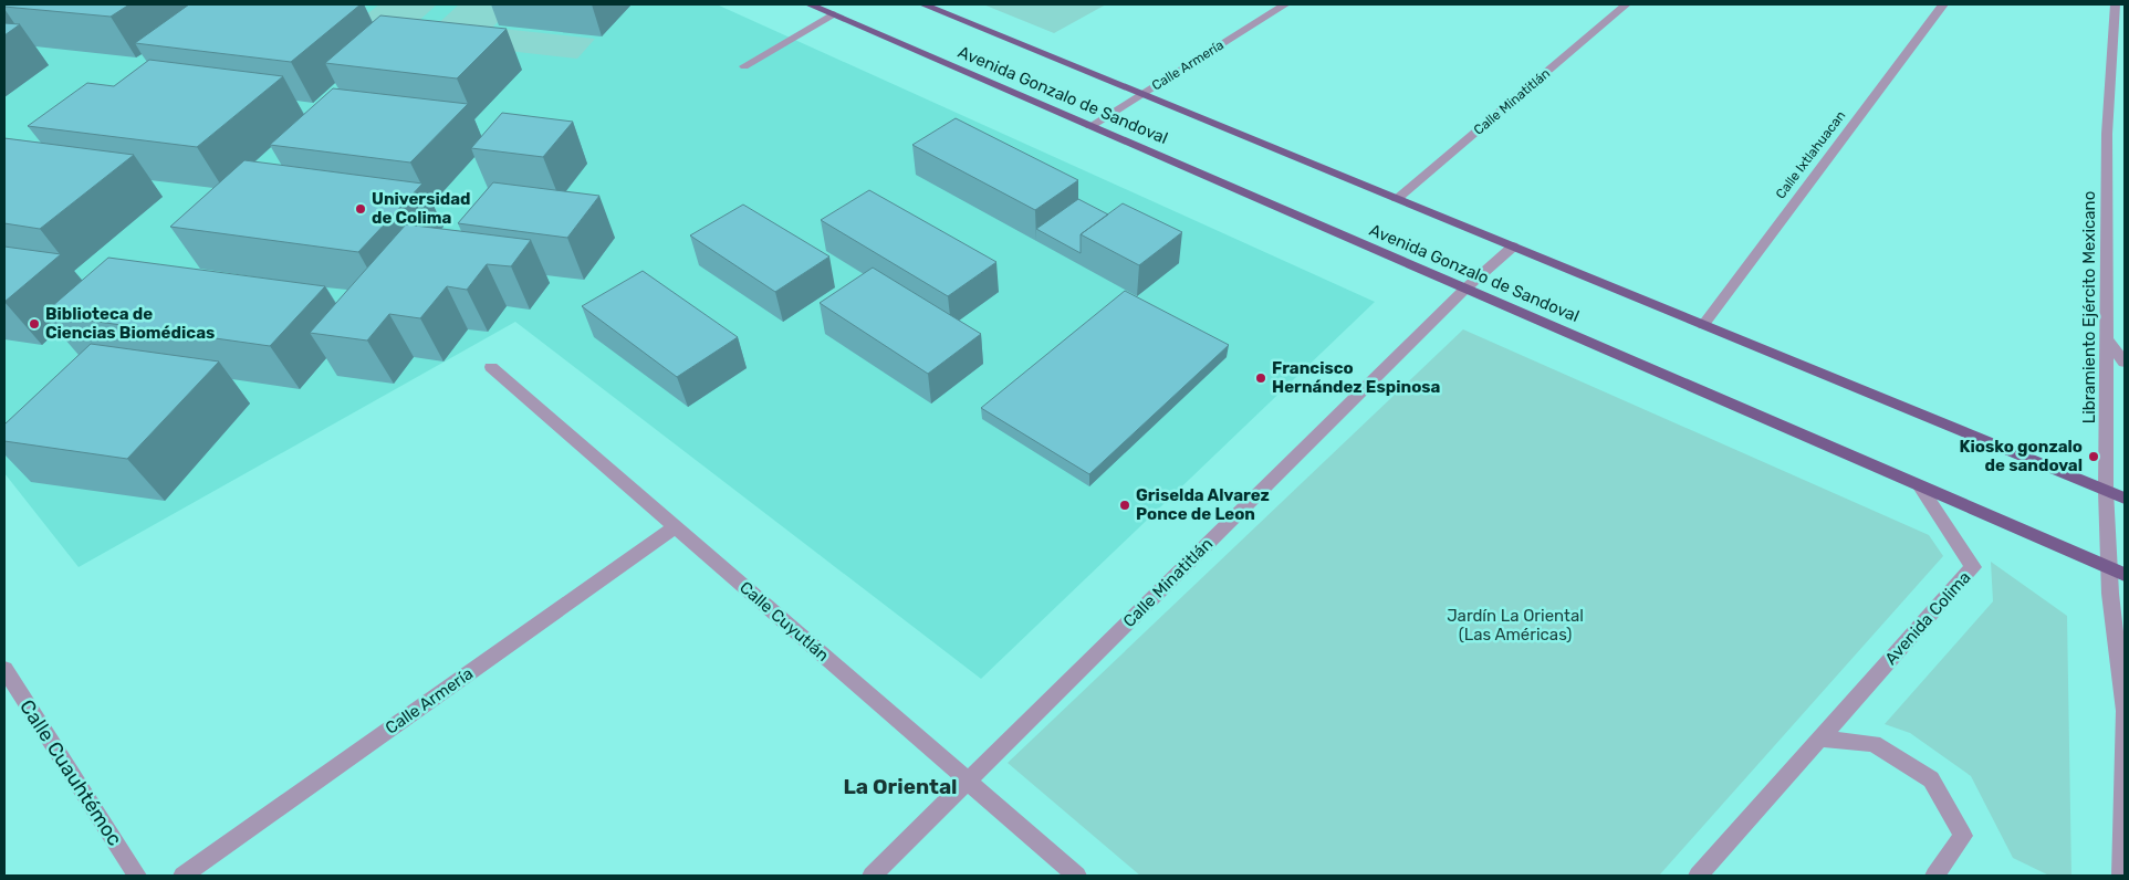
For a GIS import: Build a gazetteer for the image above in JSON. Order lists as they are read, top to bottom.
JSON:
{
  "streets": {
    "main road": ["Avenida Gonzalo de Sandoval"],
    "street": [
      "Calle Armería",
      "Calle Minatitlán",
      "Calle Ixtlahuacan",
      "Libramiento Ejército Mexicano",
      "Avenida Colima",
      "Calle Cuyutlán",
      "Calle Cuauhtémoc"
    ]
  },
  "crossings": [
    ["Calle Armería", "Avenida Gonzalo de Sandoval"],
    ["Calle Armería", "Calle Cuyutlán"],
    ["Avenida Gonzalo de Sandoval", "Calle Minatitlán"],
    ["Avenida Gonzalo de Sandoval", "Calle Ixtlahuacan"],
    ["Avenida Gonzalo de Sandoval", "Libramiento Ejército Mexicano"],
    ["Avenida Gonzalo de Sandoval", "Avenida Colima"],
    ["Calle Minatitlán", "Calle Cuyutlán"]
  ],
  "districts": ["La Oriental"],
  "parks": ["Jardín La Oriental (Las Américas)"],
  "places": [
    "Universidad de Colima",
    "Biblioteca de Ciencias Biomédicas",
    "Francisco Hernández Espinosa",
    "Kiosko gonzalo de sandoval",
    "Griselda Alvarez Ponce de Leon"
  ]
}
